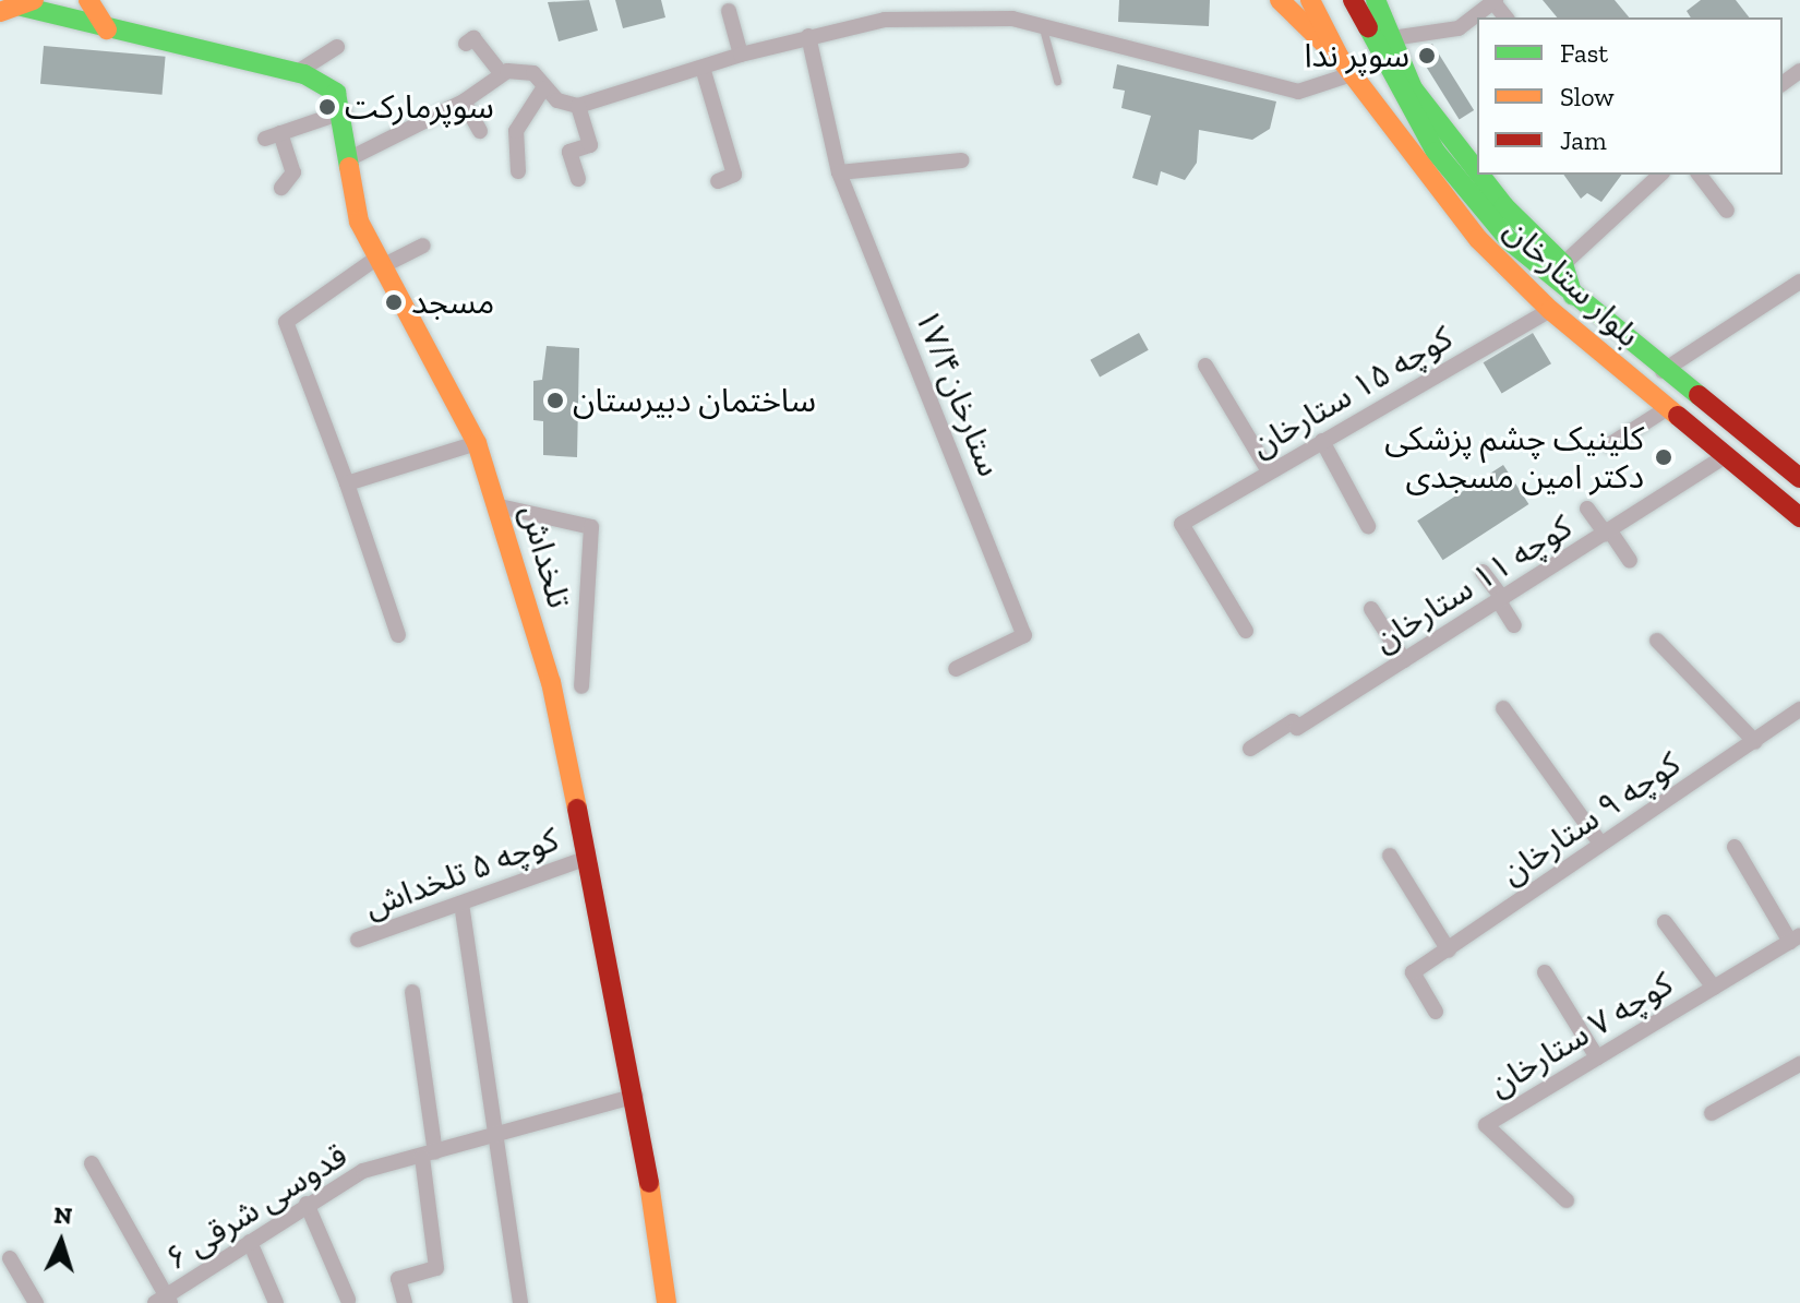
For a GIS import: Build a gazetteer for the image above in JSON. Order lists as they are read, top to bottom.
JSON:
{
  "streets": {
    "main road": ["بلوار ستارخان", "تلخداش"],
    "street": [
      "کوچه ۱۵ ستارخان",
      "ستارخان۱۷/۴",
      "کوچه ۱۱ ستارخان",
      "کوچه ۹ ستارخان",
      "کوچه ۵ تلخداش",
      "کوچه ۷ ستارخان",
      "قدوسی شرقی ۶"
    ]
  },
  "crossings": [
    ["بلوار ستارخان", "کوچه ۱۵ ستارخان"],
    ["بلوار ستارخان", "کوچه ۱۱ ستارخان"],
    ["تلخداش", "کوچه ۵ تلخداش"],
    ["تلخداش", "قدوسی شرقی ۶"]
  ],
  "places": [
    "سوپر ندا",
    "سوپرمارکت",
    "مسجد",
    "ساختمان دبیرستان",
    "کلینیک چشم پزشکی دکتر امین مسجدی"
  ],
  "legend": ["Fast", "Slow", "Jam"],
  "north": "top"
}
